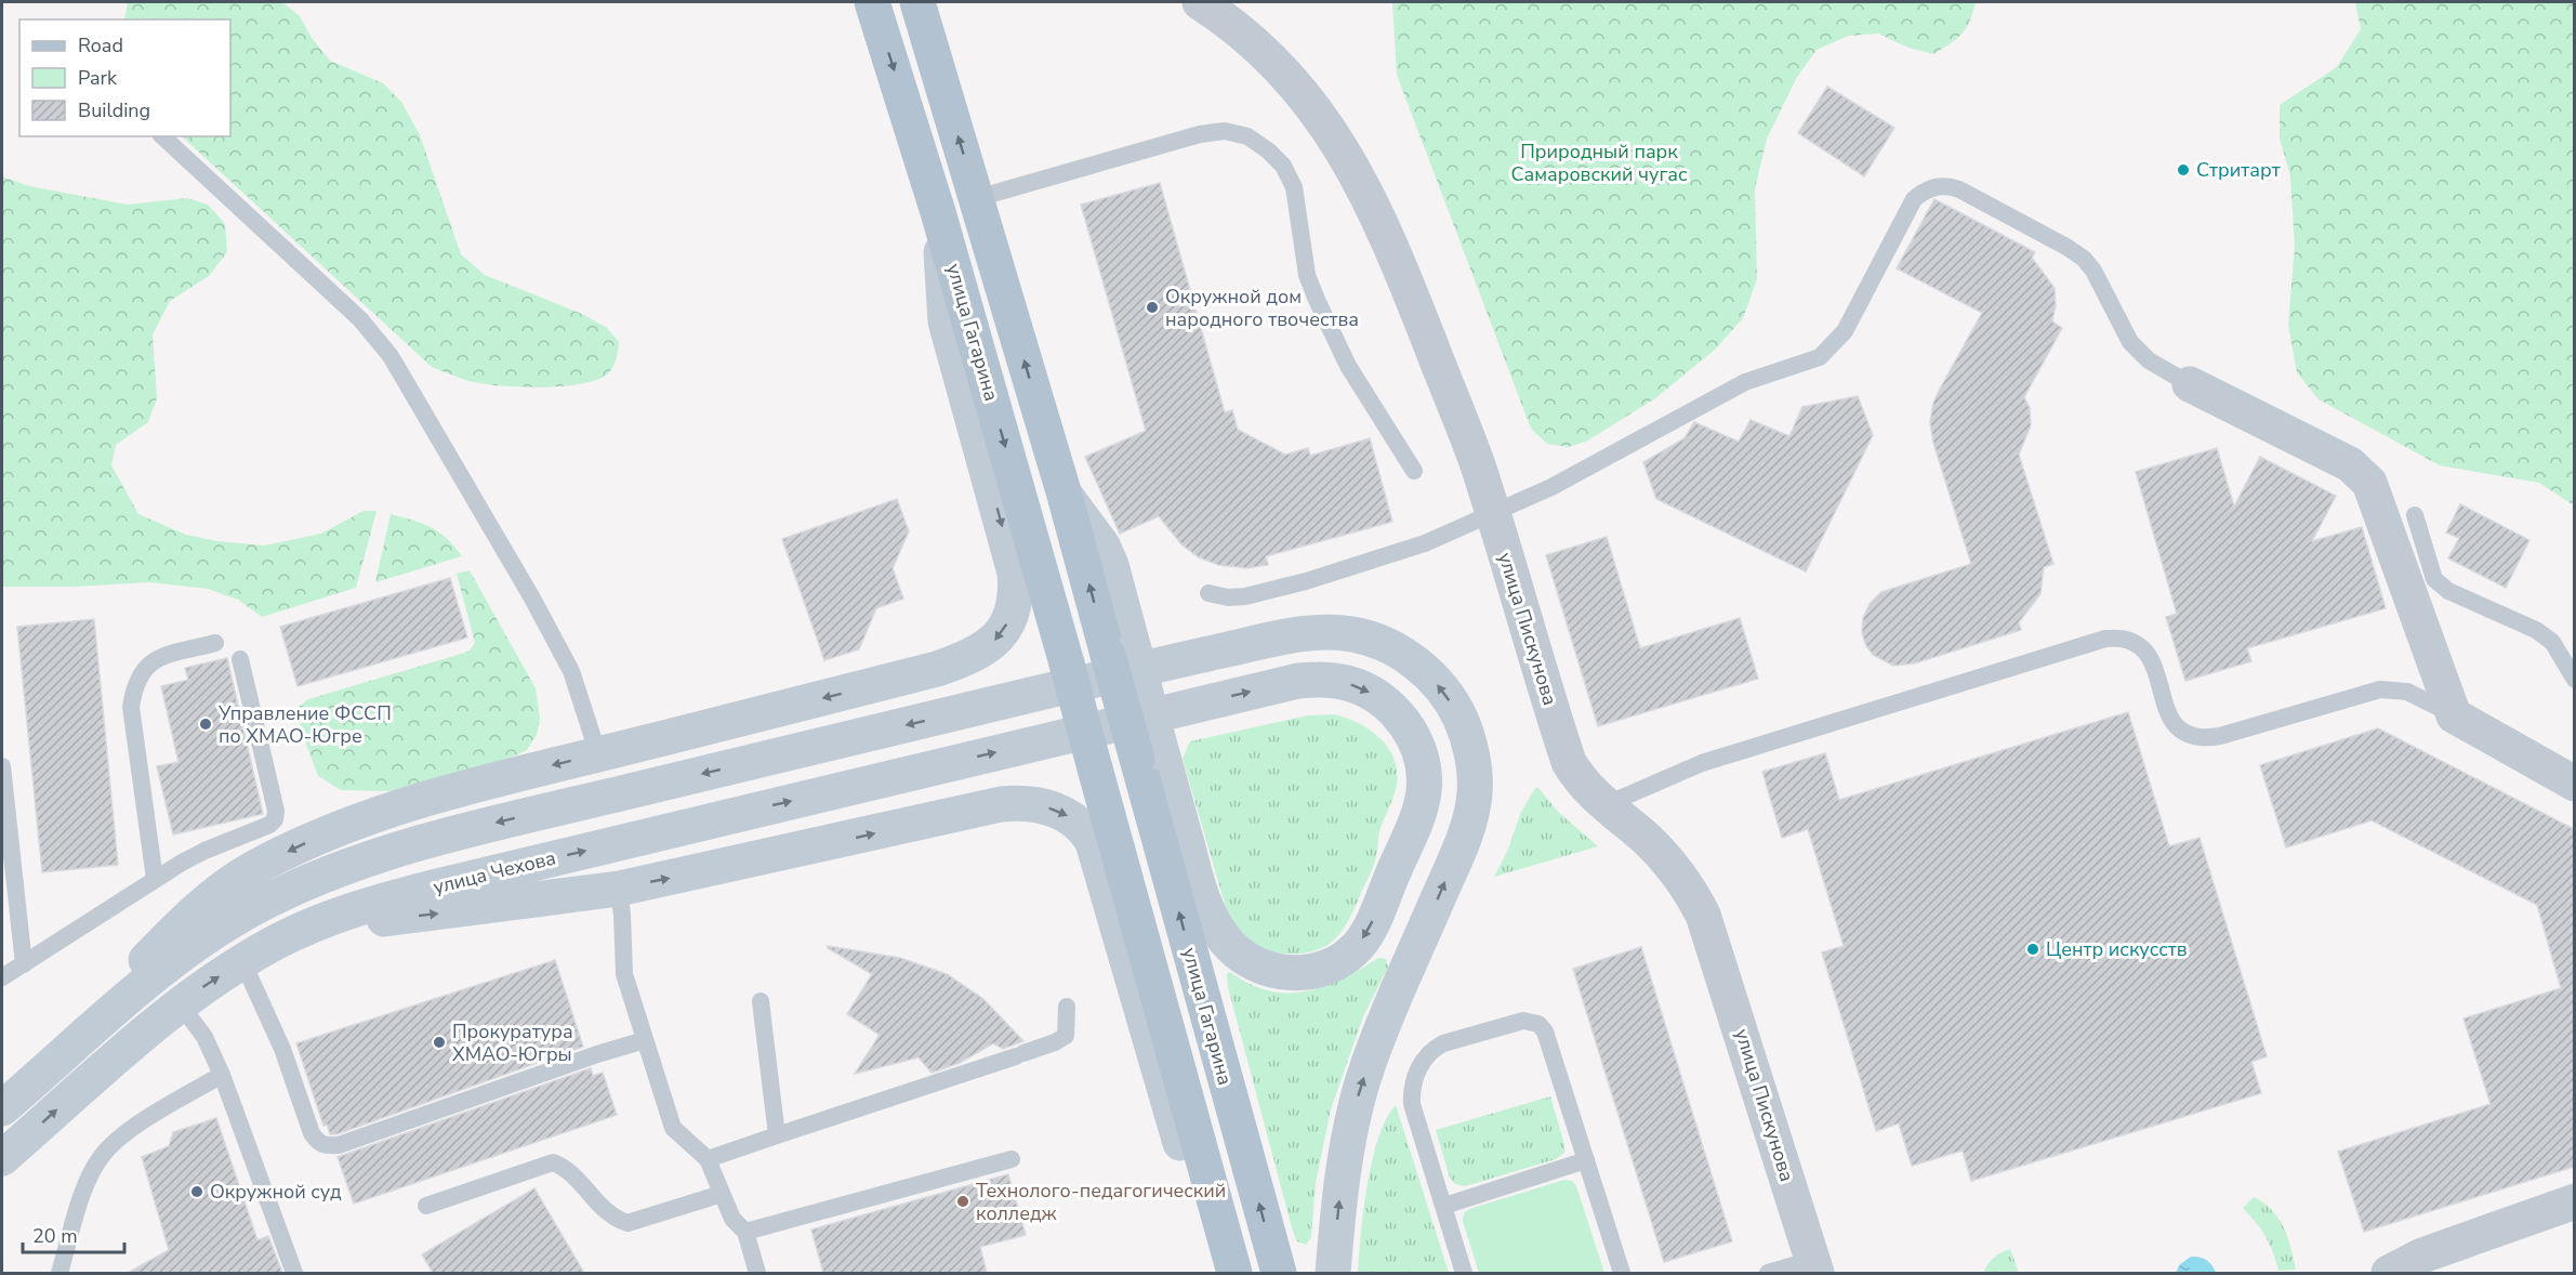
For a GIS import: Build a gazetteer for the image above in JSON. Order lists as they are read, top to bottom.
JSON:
{
  "streets": {
    "main road": ["улица Гагарина", "улица Чехова"],
    "street": ["улица Пискунова"]
  },
  "crossings": [
    ["улица Гагарина", "улица Чехова"]
  ],
  "parks": ["Природный парк Самаровский чугас"],
  "places": [
    "Стритарт",
    "Окружной дом народного твочества",
    "Управление ФССП по ХМАО-Югре",
    "Центр искусств",
    "Прокуратура ХМАО-Югры",
    "Окружной суд",
    "Технолого-педагогический колледж"
  ],
  "legend": ["Road", "Park", "Building"],
  "scale_bar": "20 m"
}
